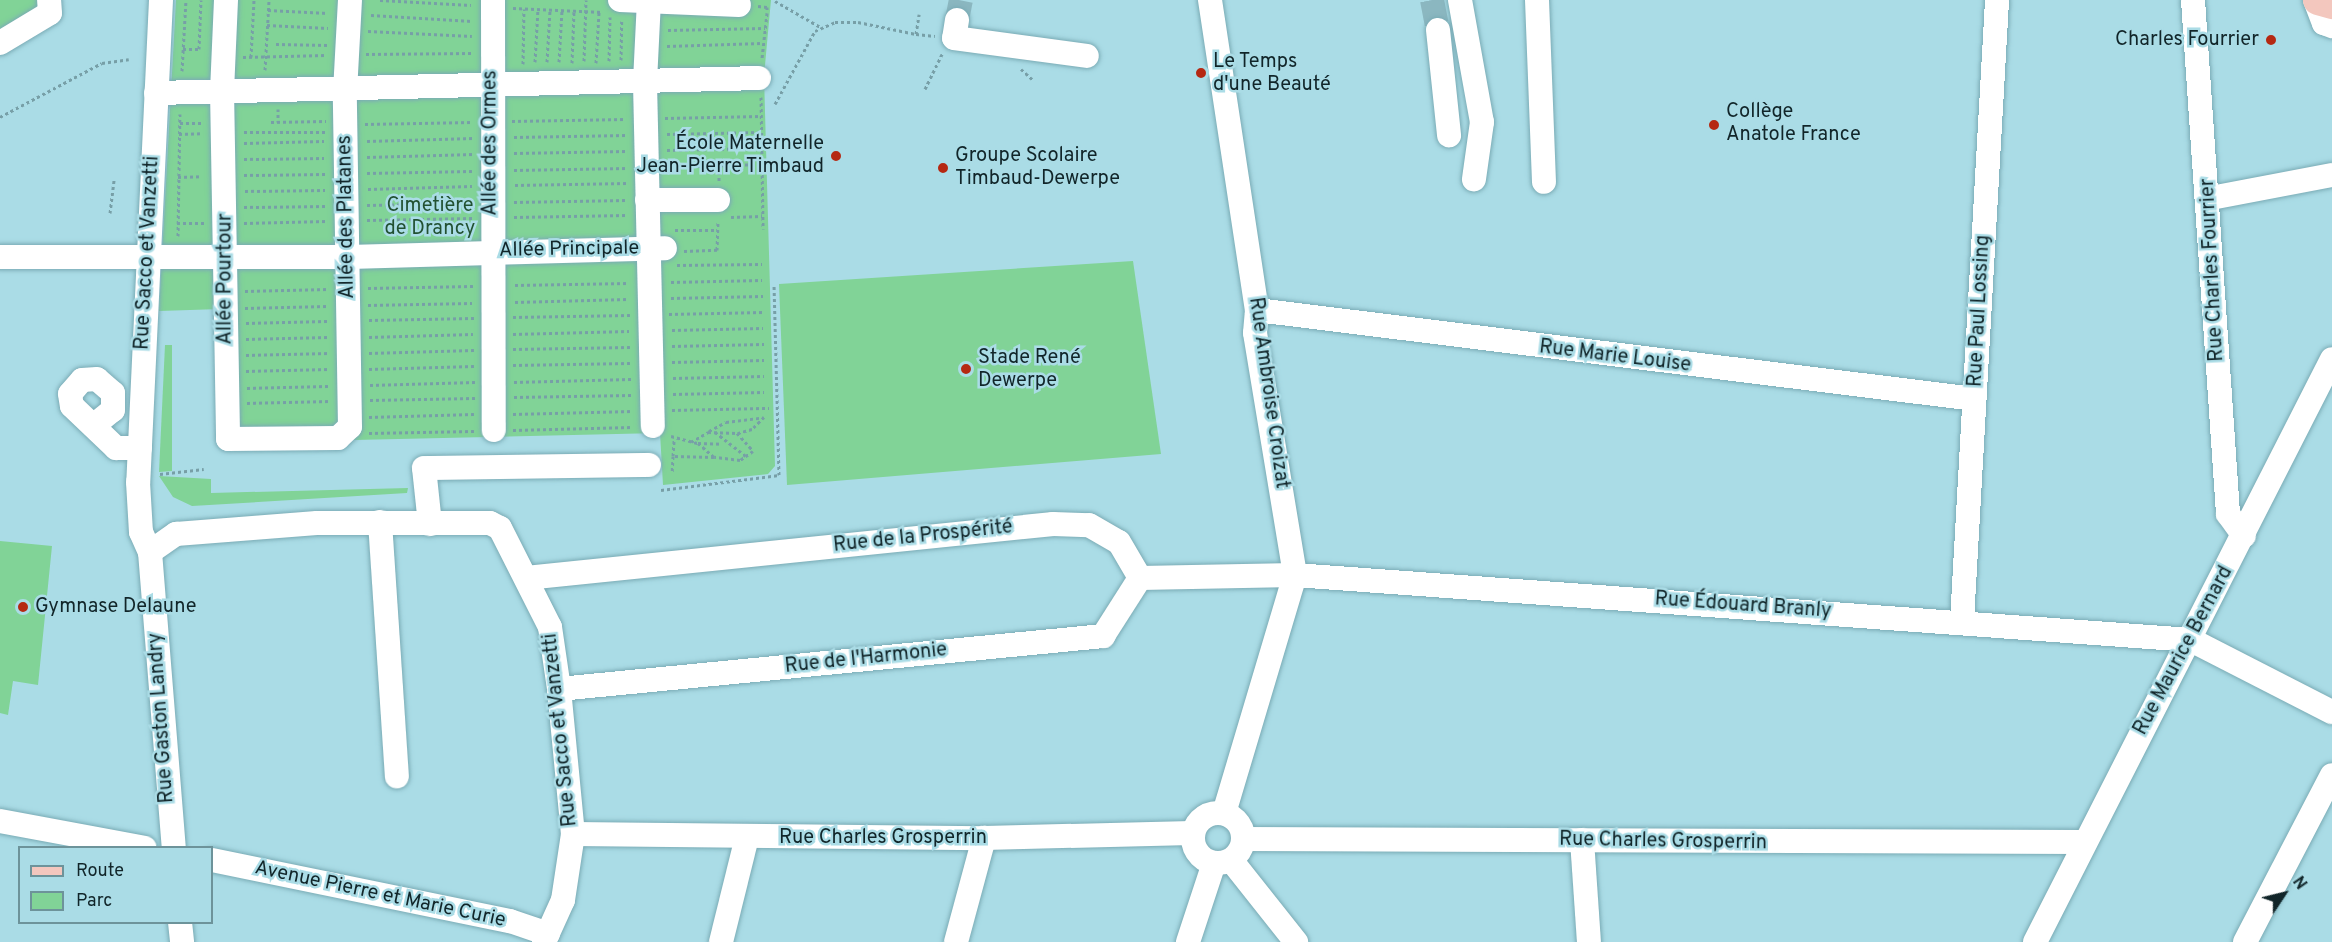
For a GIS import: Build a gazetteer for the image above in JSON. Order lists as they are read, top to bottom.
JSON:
{
  "streets": {
    "street": [
      "Allée des Ormes",
      "Allée des Platanes",
      "Allée Principale",
      "Rue Sacco et Vanzetti",
      "Rue Charles Fourrier",
      "Allée Pourtour",
      "Rue Paul Lossing",
      "Rue Marie Louise",
      "Rue Ambroise Croizat",
      "Rue de la Prospérité",
      "Rue Édouard Branly",
      "Rue Maurice Bernard",
      "Rue de l'Harmonie",
      "Rue Gaston Landry",
      "Rue Charles Grosperrin",
      "Avenue Pierre et Marie Curie"
    ]
  },
  "crossings": [
    ["Allée des Ormes", "Allée Principale"],
    ["Allée des Platanes", "Allée Principale"],
    ["Allée des Platanes", "Allée Pourtour"],
    ["Allée Principale", "Rue Sacco et Vanzetti"],
    ["Allée Principale", "Allée Pourtour"],
    ["Rue Sacco et Vanzetti", "Rue de la Prospérité"],
    ["Rue Sacco et Vanzetti", "Rue de l'Harmonie"],
    ["Rue Sacco et Vanzetti", "Rue Gaston Landry"],
    ["Rue Sacco et Vanzetti", "Rue Charles Grosperrin"],
    ["Rue Sacco et Vanzetti", "Avenue Pierre et Marie Curie"],
    ["Rue Charles Fourrier", "Rue Maurice Bernard"],
    ["Rue Paul Lossing", "Rue Marie Louise"],
    ["Rue Paul Lossing", "Rue Édouard Branly"],
    ["Rue Marie Louise", "Rue Ambroise Croizat"],
    ["Rue Ambroise Croizat", "Rue Édouard Branly"],
    ["Rue Ambroise Croizat", "Rue Charles Grosperrin"],
    ["Rue de la Prospérité", "Rue de l'Harmonie"],
    ["Rue Édouard Branly", "Rue Maurice Bernard"],
    ["Rue Maurice Bernard", "Rue Charles Grosperrin"]
  ],
  "parks": ["Cimetière de Drancy"],
  "places": [
    "Charles Fourrier",
    "Le Temps d'une Beauté",
    "Collège Anatole France",
    "École Maternelle Jean-Pierre Timbaud",
    "Groupe Scolaire Timbaud-Dewerpe",
    "Stade René Dewerpe",
    "Gymnase Delaune"
  ],
  "legend": ["Route", "Parc"],
  "north": "top right"
}
